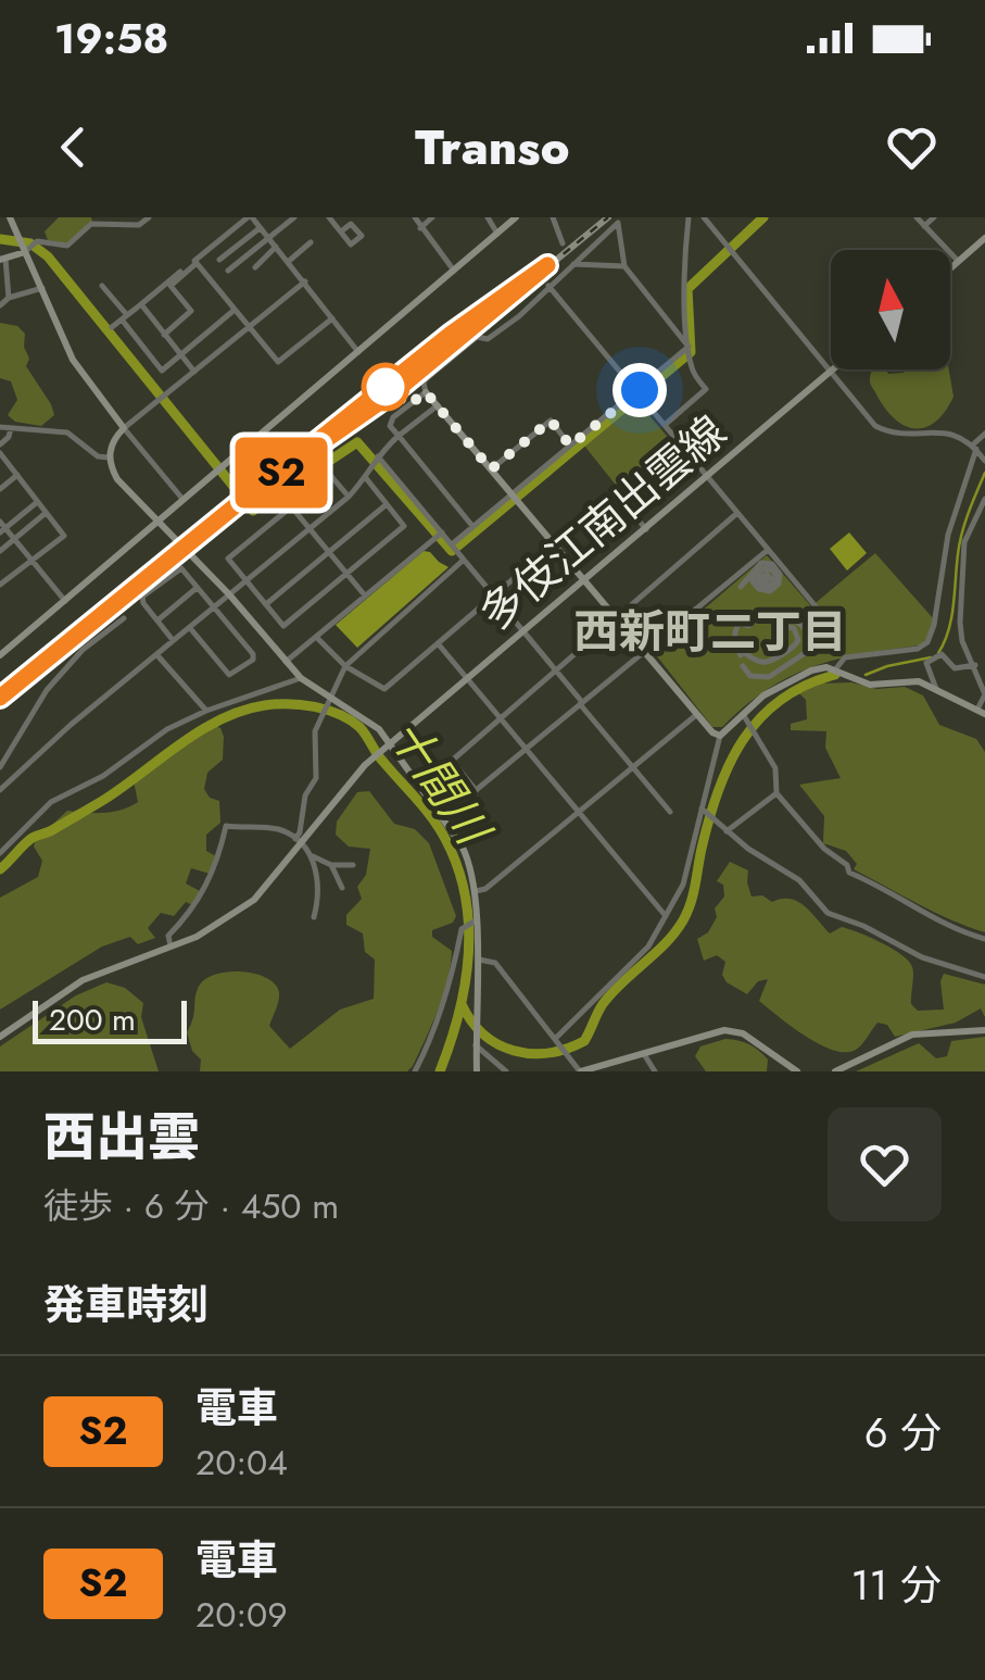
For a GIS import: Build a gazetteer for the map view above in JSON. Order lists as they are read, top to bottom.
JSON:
{
  "streets": {
    "main road": ["多伎江南出雲線"]
  },
  "districts": ["西新町二丁目"],
  "water": ["十間川"],
  "scale_bar": "200 m",
  "north": "top",
  "page": {
    "status": "19:58",
    "header": "Transo",
    "on_map": "S2",
    "scale": "200 m",
    "heading": [
      ["西出雲", "徒歩 · 6 分 · 450 m"],
      "発車時刻"
    ],
    "list": [
      {
        "mark": "S2",
        "name": "電車",
        "note": "20:04",
        "value": "6 分"
      },
      {
        "mark": "S2",
        "name": "電車",
        "note": "20:09",
        "value": "11 分"
      }
    ]
  }
}
